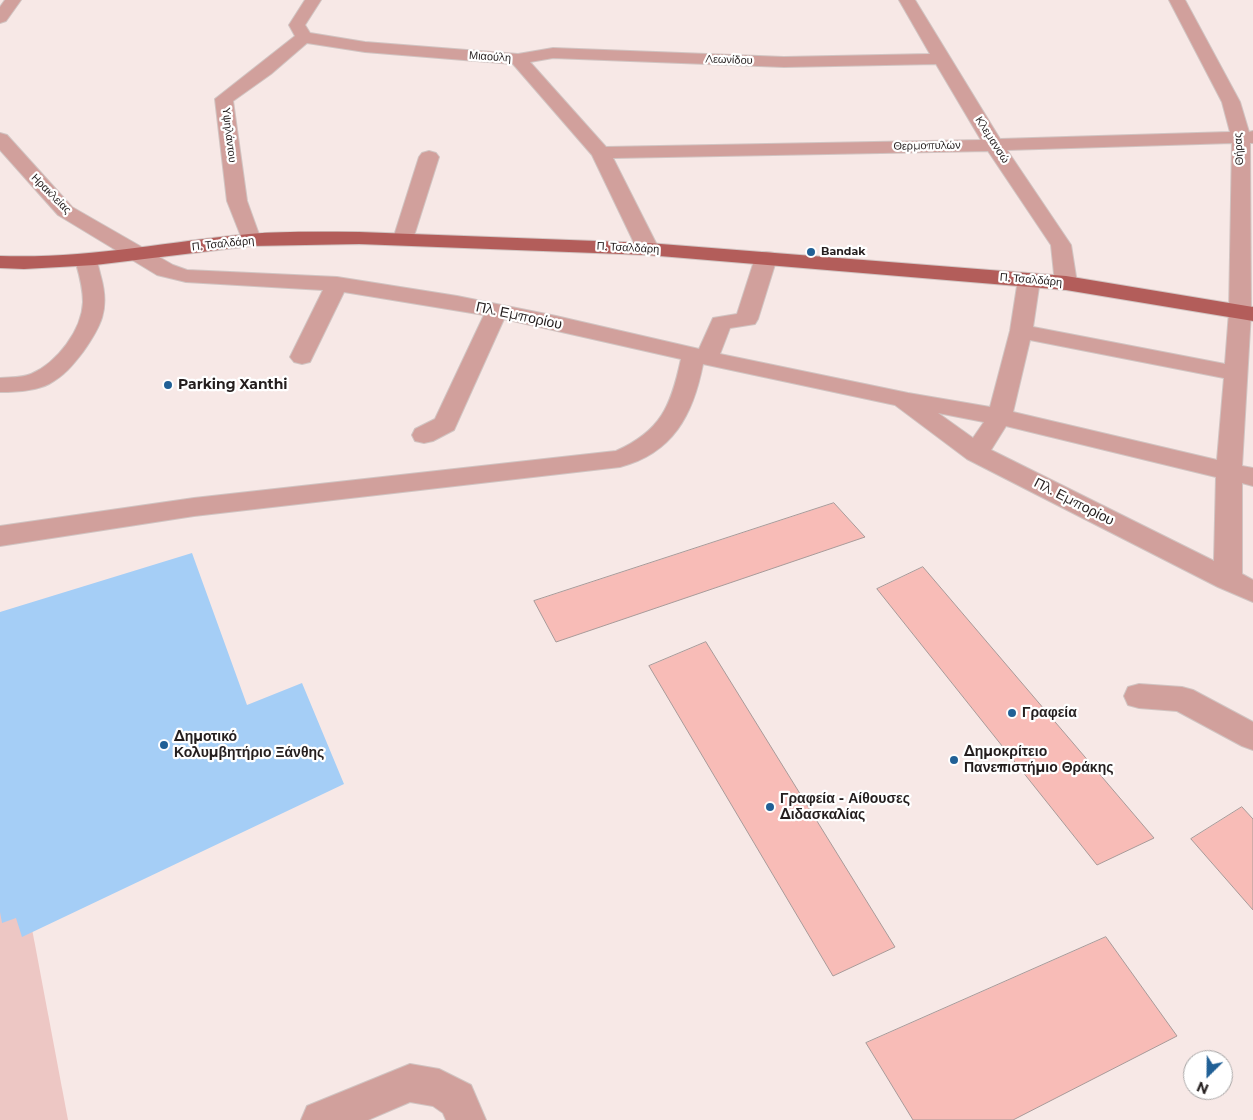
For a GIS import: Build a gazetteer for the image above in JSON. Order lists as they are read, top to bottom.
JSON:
{
  "streets": {
    "main road": ["Π. Τσαλδάρη"],
    "street": [
      "Μιαούλη",
      "Λεωνίδου",
      "Υψηλάντου",
      "Κλεμανσώ",
      "Θερμοπυλών",
      "Θήρας",
      "Ηρακλείας",
      "Πλ. Εμπορίου"
    ]
  },
  "crossings": [
    ["Μιαούλη", "Λεωνίδου"],
    ["Μιαούλη", "Υψηλάντου"],
    ["Μιαούλη", "Θερμοπυλών"],
    ["Μιαούλη", "Π. Τσαλδάρη"],
    ["Λεωνίδου", "Κλεμανσώ"],
    ["Υψηλάντου", "Π. Τσαλδάρη"],
    ["Κλεμανσώ", "Θερμοπυλών"],
    ["Κλεμανσώ", "Π. Τσαλδάρη"],
    ["Θερμοπυλών", "Θήρας"],
    ["Θήρας", "Π. Τσαλδάρη"],
    ["Θήρας", "Πλ. Εμπορίου"],
    ["Ηρακλείας", "Π. Τσαλδάρη"],
    ["Ηρακλείας", "Πλ. Εμπορίου"],
    ["Π. Τσαλδάρη", "Πλ. Εμπορίου"]
  ],
  "places": [
    "Bandak",
    "Parking Xanthi",
    "Γραφεία",
    "Δημοτικό Κολυμβητήριο Ξάνθης",
    "Δημοκρίτειο Πανεπιστήμιο Θράκης",
    "Γραφεία - Αίθουσες Διδασκαλίας"
  ],
  "north": "bottom left"
}
